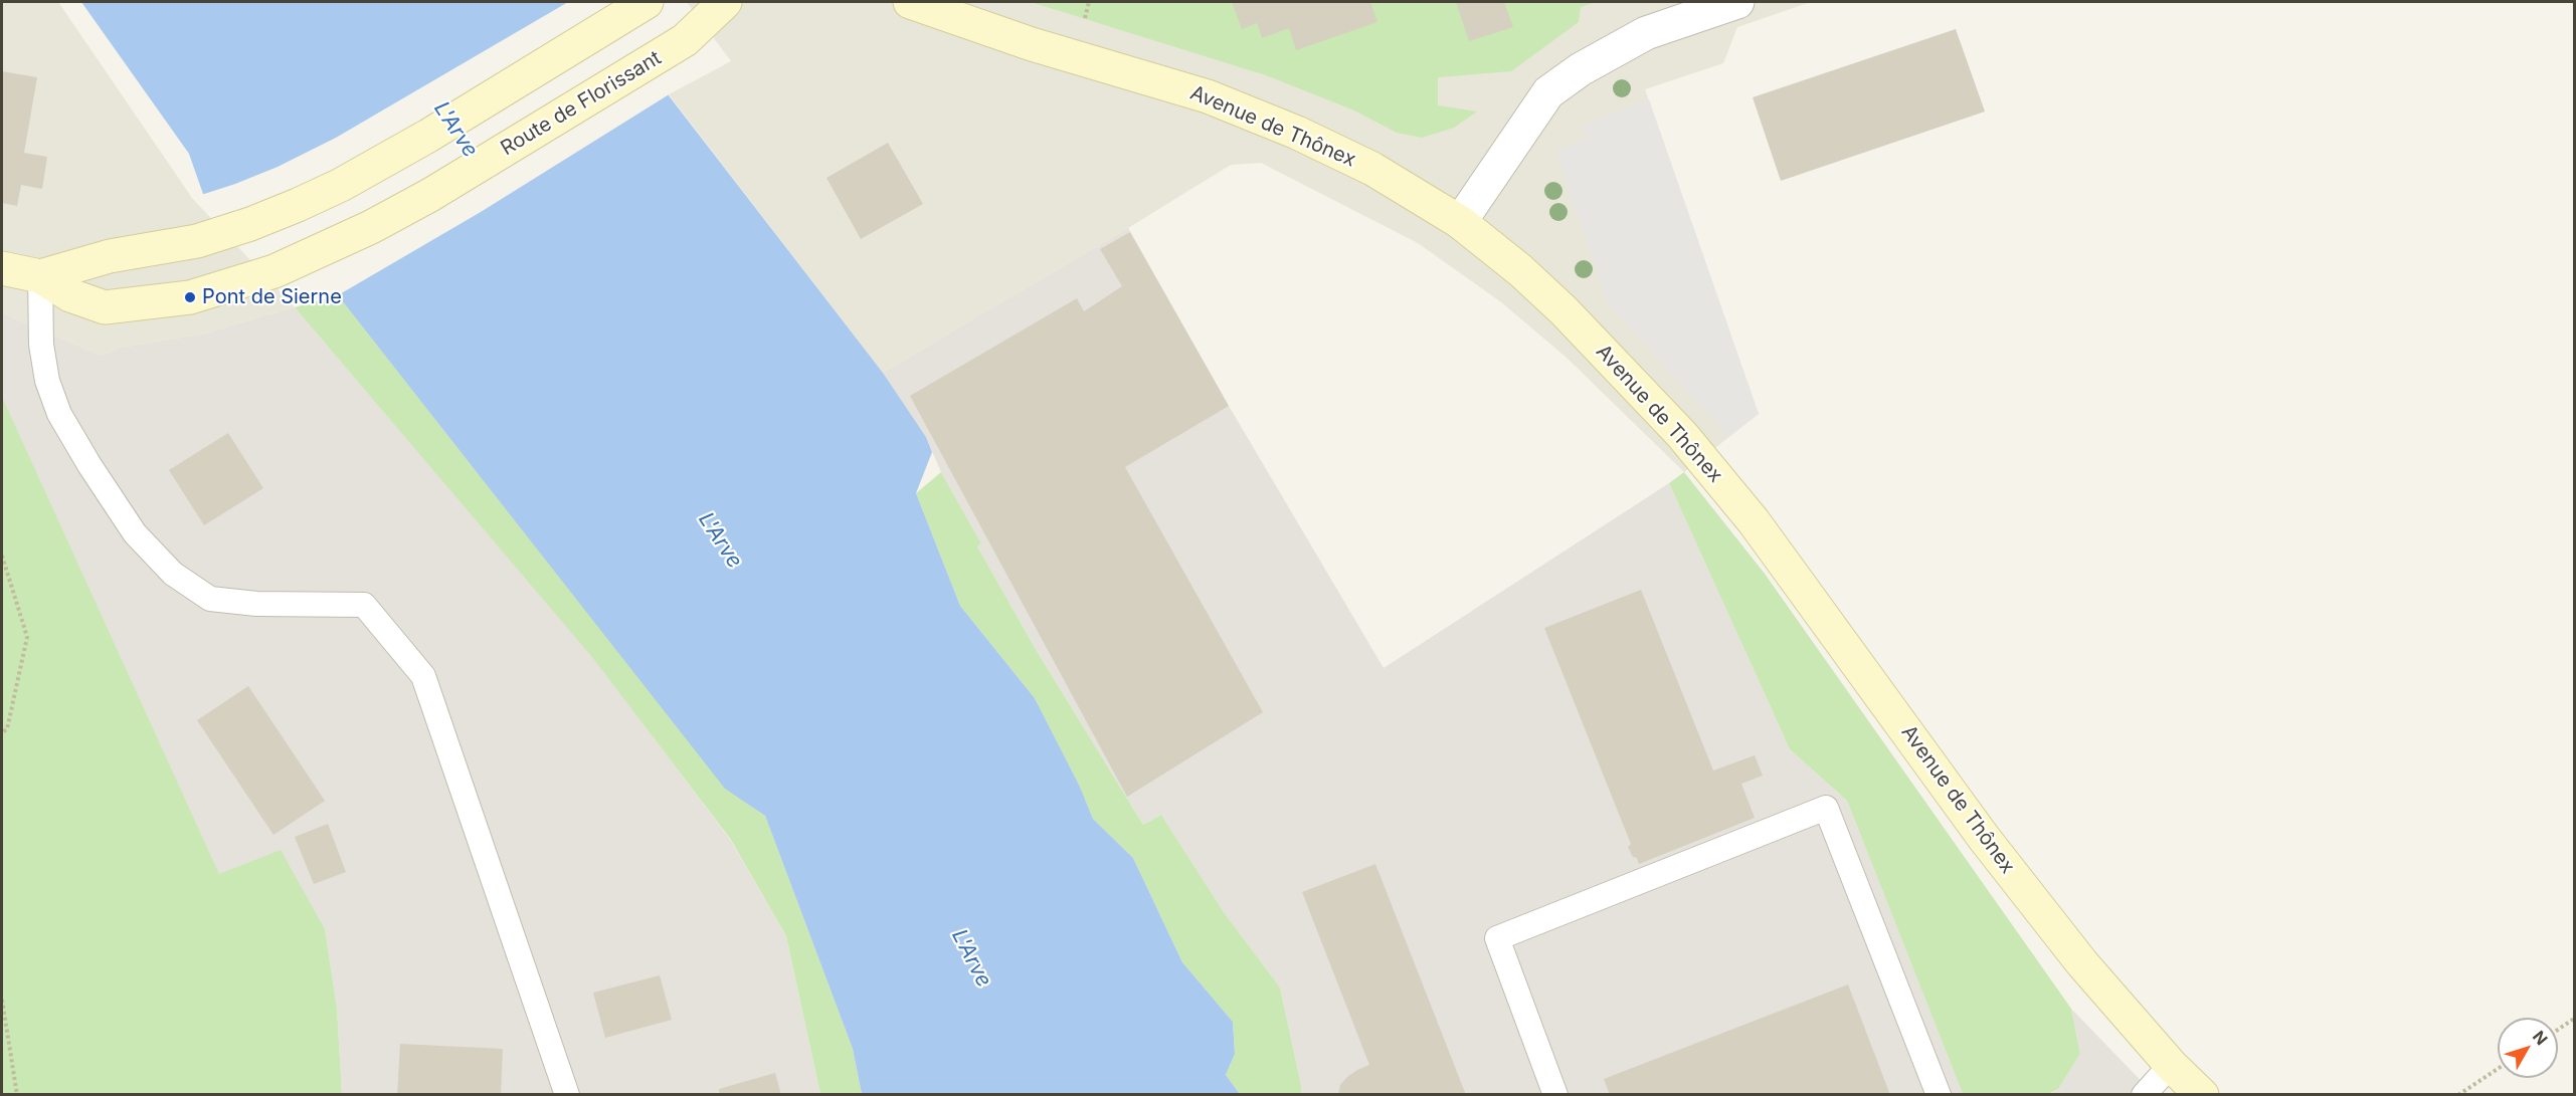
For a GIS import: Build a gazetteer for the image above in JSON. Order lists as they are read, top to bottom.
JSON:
{
  "streets": {
    "main road": ["Route de Florissant", "Avenue de Thônex"]
  },
  "water": ["L'Arve"],
  "places": ["Pont de Sierne"],
  "north": "top right"
}
